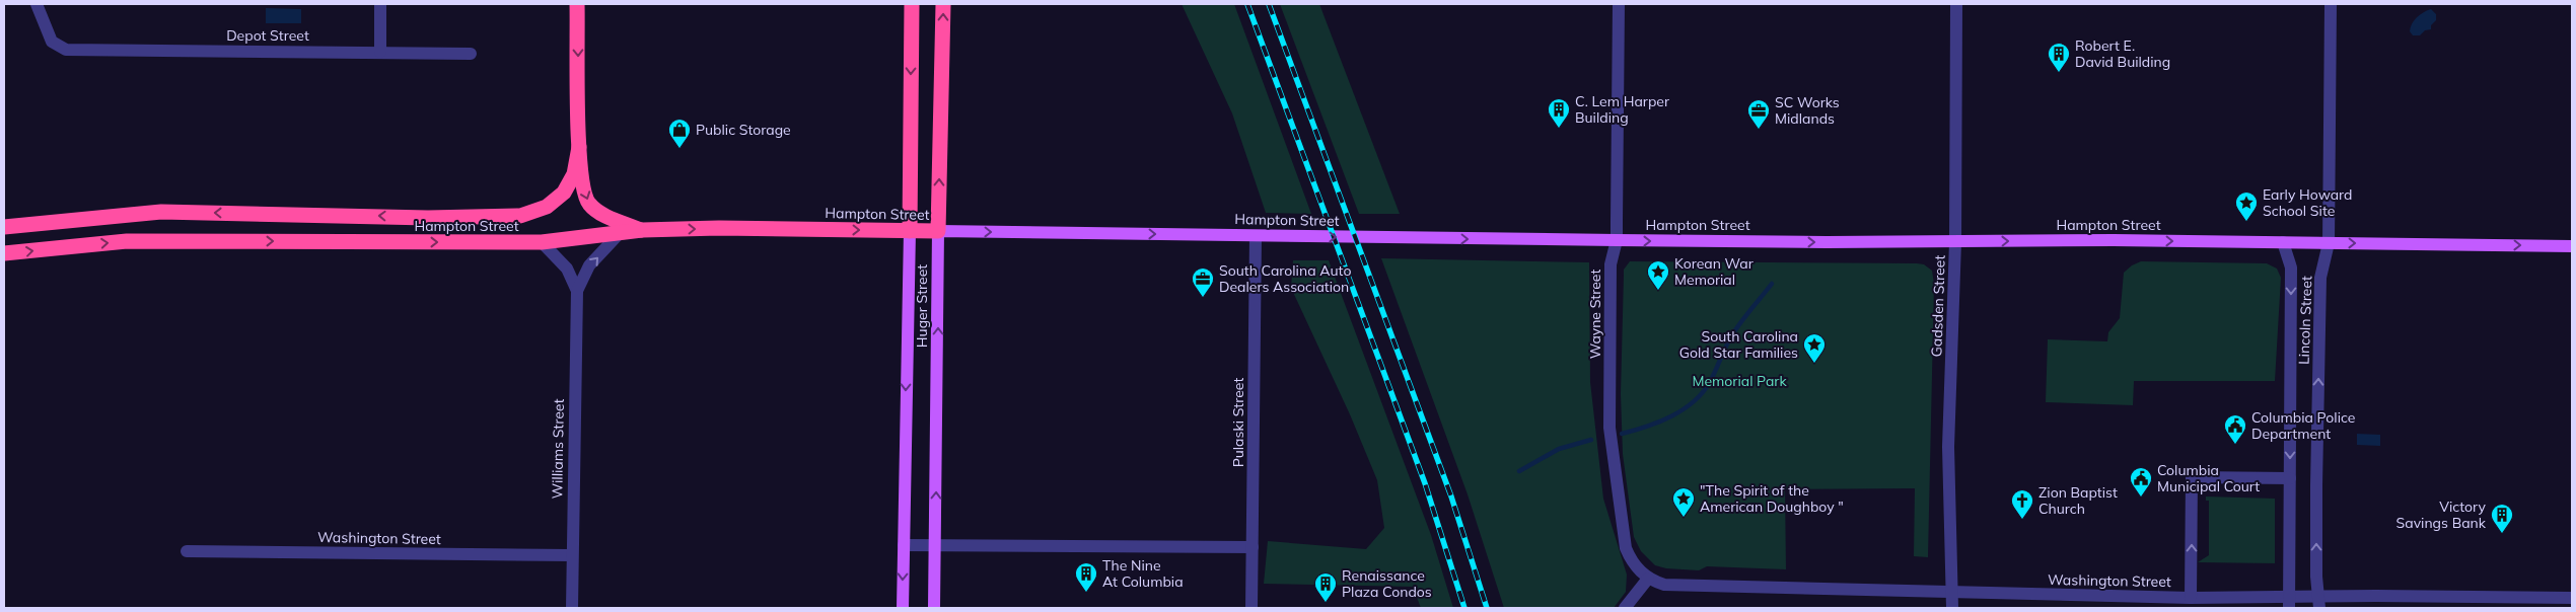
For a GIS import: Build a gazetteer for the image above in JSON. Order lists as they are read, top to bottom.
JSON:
{
  "streets": {
    "highway": ["Hampton Street", "Huger Street"],
    "street": [
      "Depot Street",
      "Gadsden Street",
      "Wayne Street",
      "Lincoln Street",
      "Pulaski Street",
      "Williams Street",
      "Washington Street"
    ]
  },
  "crossings": [
    ["Hampton Street", "Huger Street"],
    ["Hampton Street", "Gadsden Street"],
    ["Hampton Street", "Wayne Street"],
    ["Hampton Street", "Lincoln Street"],
    ["Hampton Street", "Pulaski Street"],
    ["Hampton Street", "Williams Street"],
    ["Gadsden Street", "Washington Street"],
    ["Wayne Street", "Washington Street"],
    ["Lincoln Street", "Washington Street"],
    ["Williams Street", "Washington Street"]
  ],
  "parks": ["Memorial Park"],
  "places": {
    "building": [
      "Robert E. David Building",
      "C. Lem Harper Building",
      "Victory Savings Bank",
      "The Nine At Columbia",
      "Renaissance Plaza Condos"
    ],
    "office": ["SC Works Midlands", "South Carolina Auto Dealers Association"],
    "shop": ["Public Storage"],
    "place": [
      "Early Howard School Site",
      "Korean War Memorial",
      "South Carolina Gold Star Families",
      "\"The Spirit of the American Doughboy \""
    ],
    "public building": ["Columbia Police Department", "Columbia Municipal Court"],
    "church": ["Zion Baptist Church"]
  }
}
